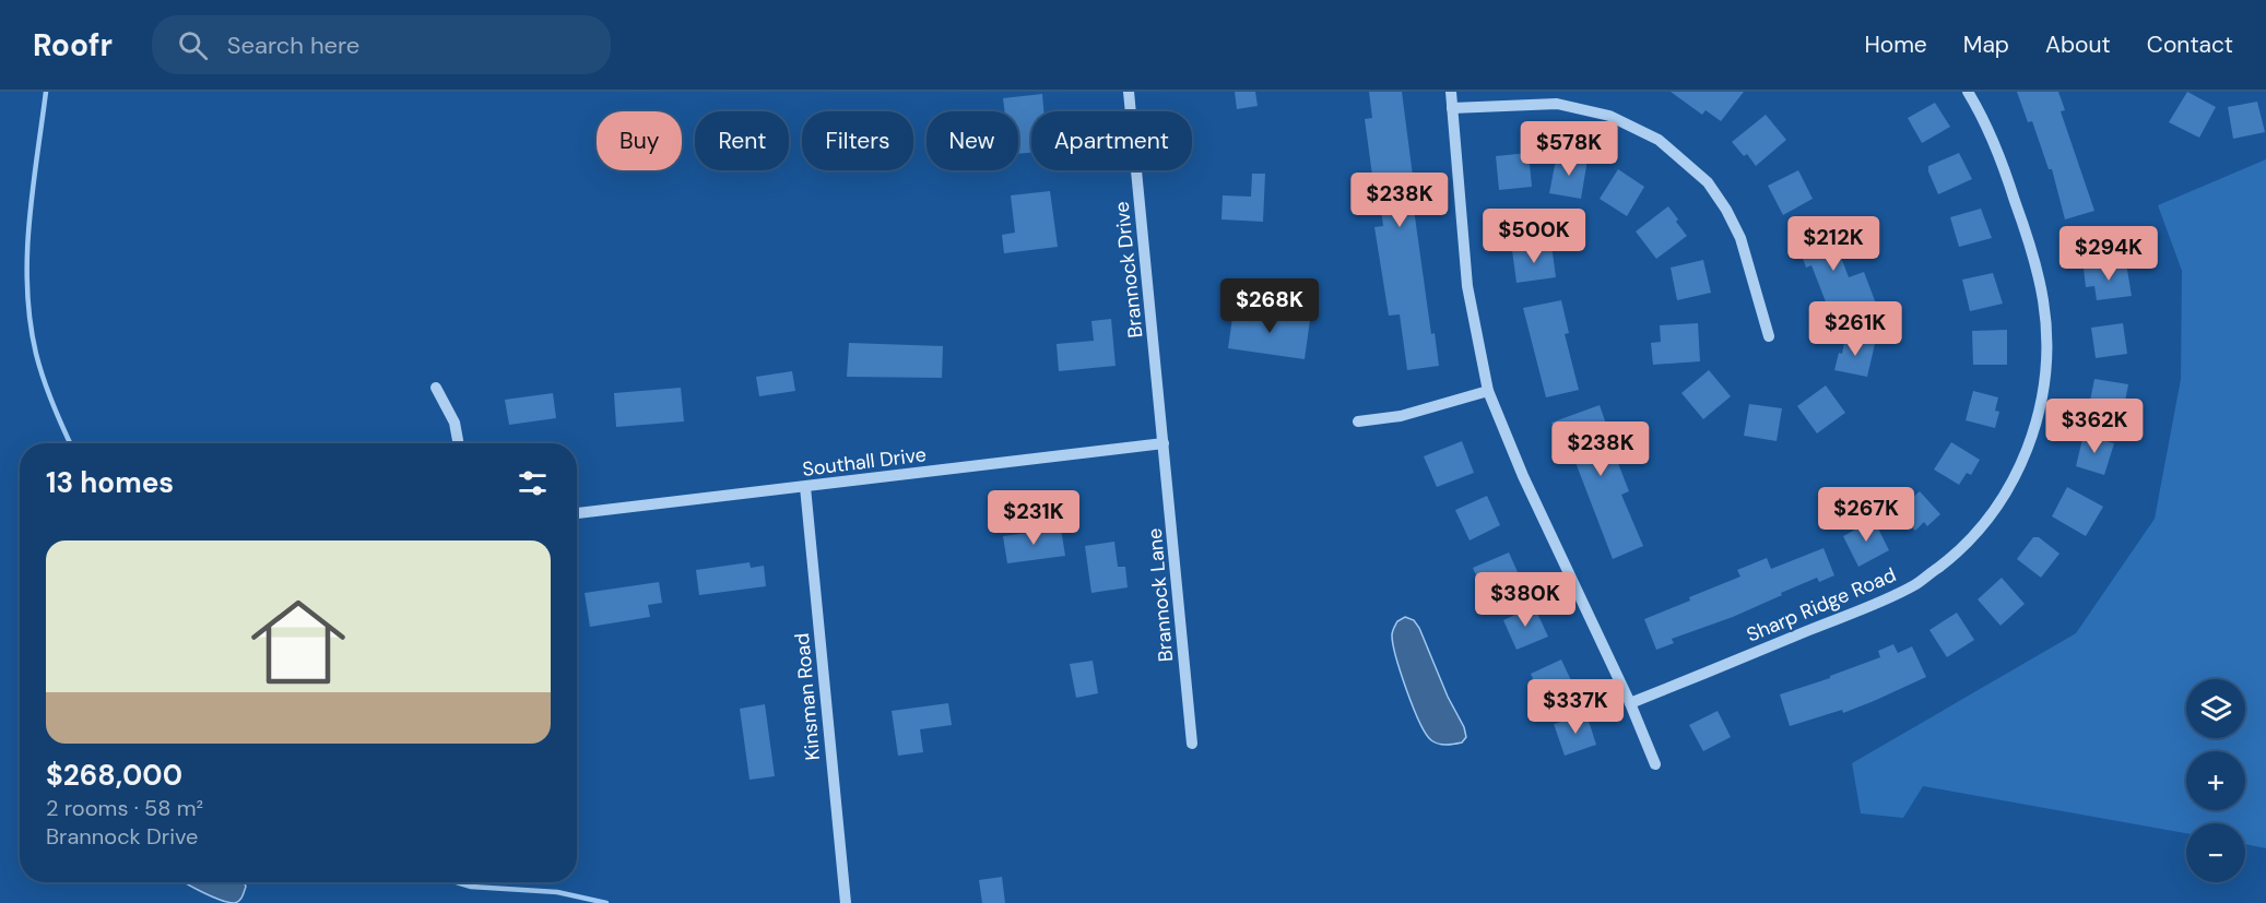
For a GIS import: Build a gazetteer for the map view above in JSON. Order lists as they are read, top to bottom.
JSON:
{
  "streets": {
    "street": [
      "Brannock Drive",
      "Southall Drive",
      "Brannock Lane",
      "Sharp Ridge Road",
      "Kinsman Road"
    ]
  },
  "crossings": [
    ["Brannock Drive", "Southall Drive"],
    ["Brannock Drive", "Brannock Lane"],
    ["Southall Drive", "Brannock Lane"],
    ["Southall Drive", "Kinsman Road"]
  ],
  "page": {
    "header": "Roofr",
    "search": "Search here",
    "nav": [
      "Home",
      "Map",
      "About",
      "Contact"
    ],
    "chip": [
      "Buy",
      "Rent",
      "Filters",
      "New",
      "Apartment"
    ],
    "price": [
      "$578K",
      "$238K",
      "$500K",
      "$212K",
      "$294K",
      "$268K",
      "$261K",
      "$362K",
      "$238K",
      "$267K",
      "$231K",
      "$380K",
      "$337K"
    ],
    "heading": "13 homes",
    "list": [
      {
        "name": "$268,000",
        "note": "2 rooms · 58 m² · Brannock Drive"
      }
    ],
    "map_buttons": ["+", "−"]
  }
}
